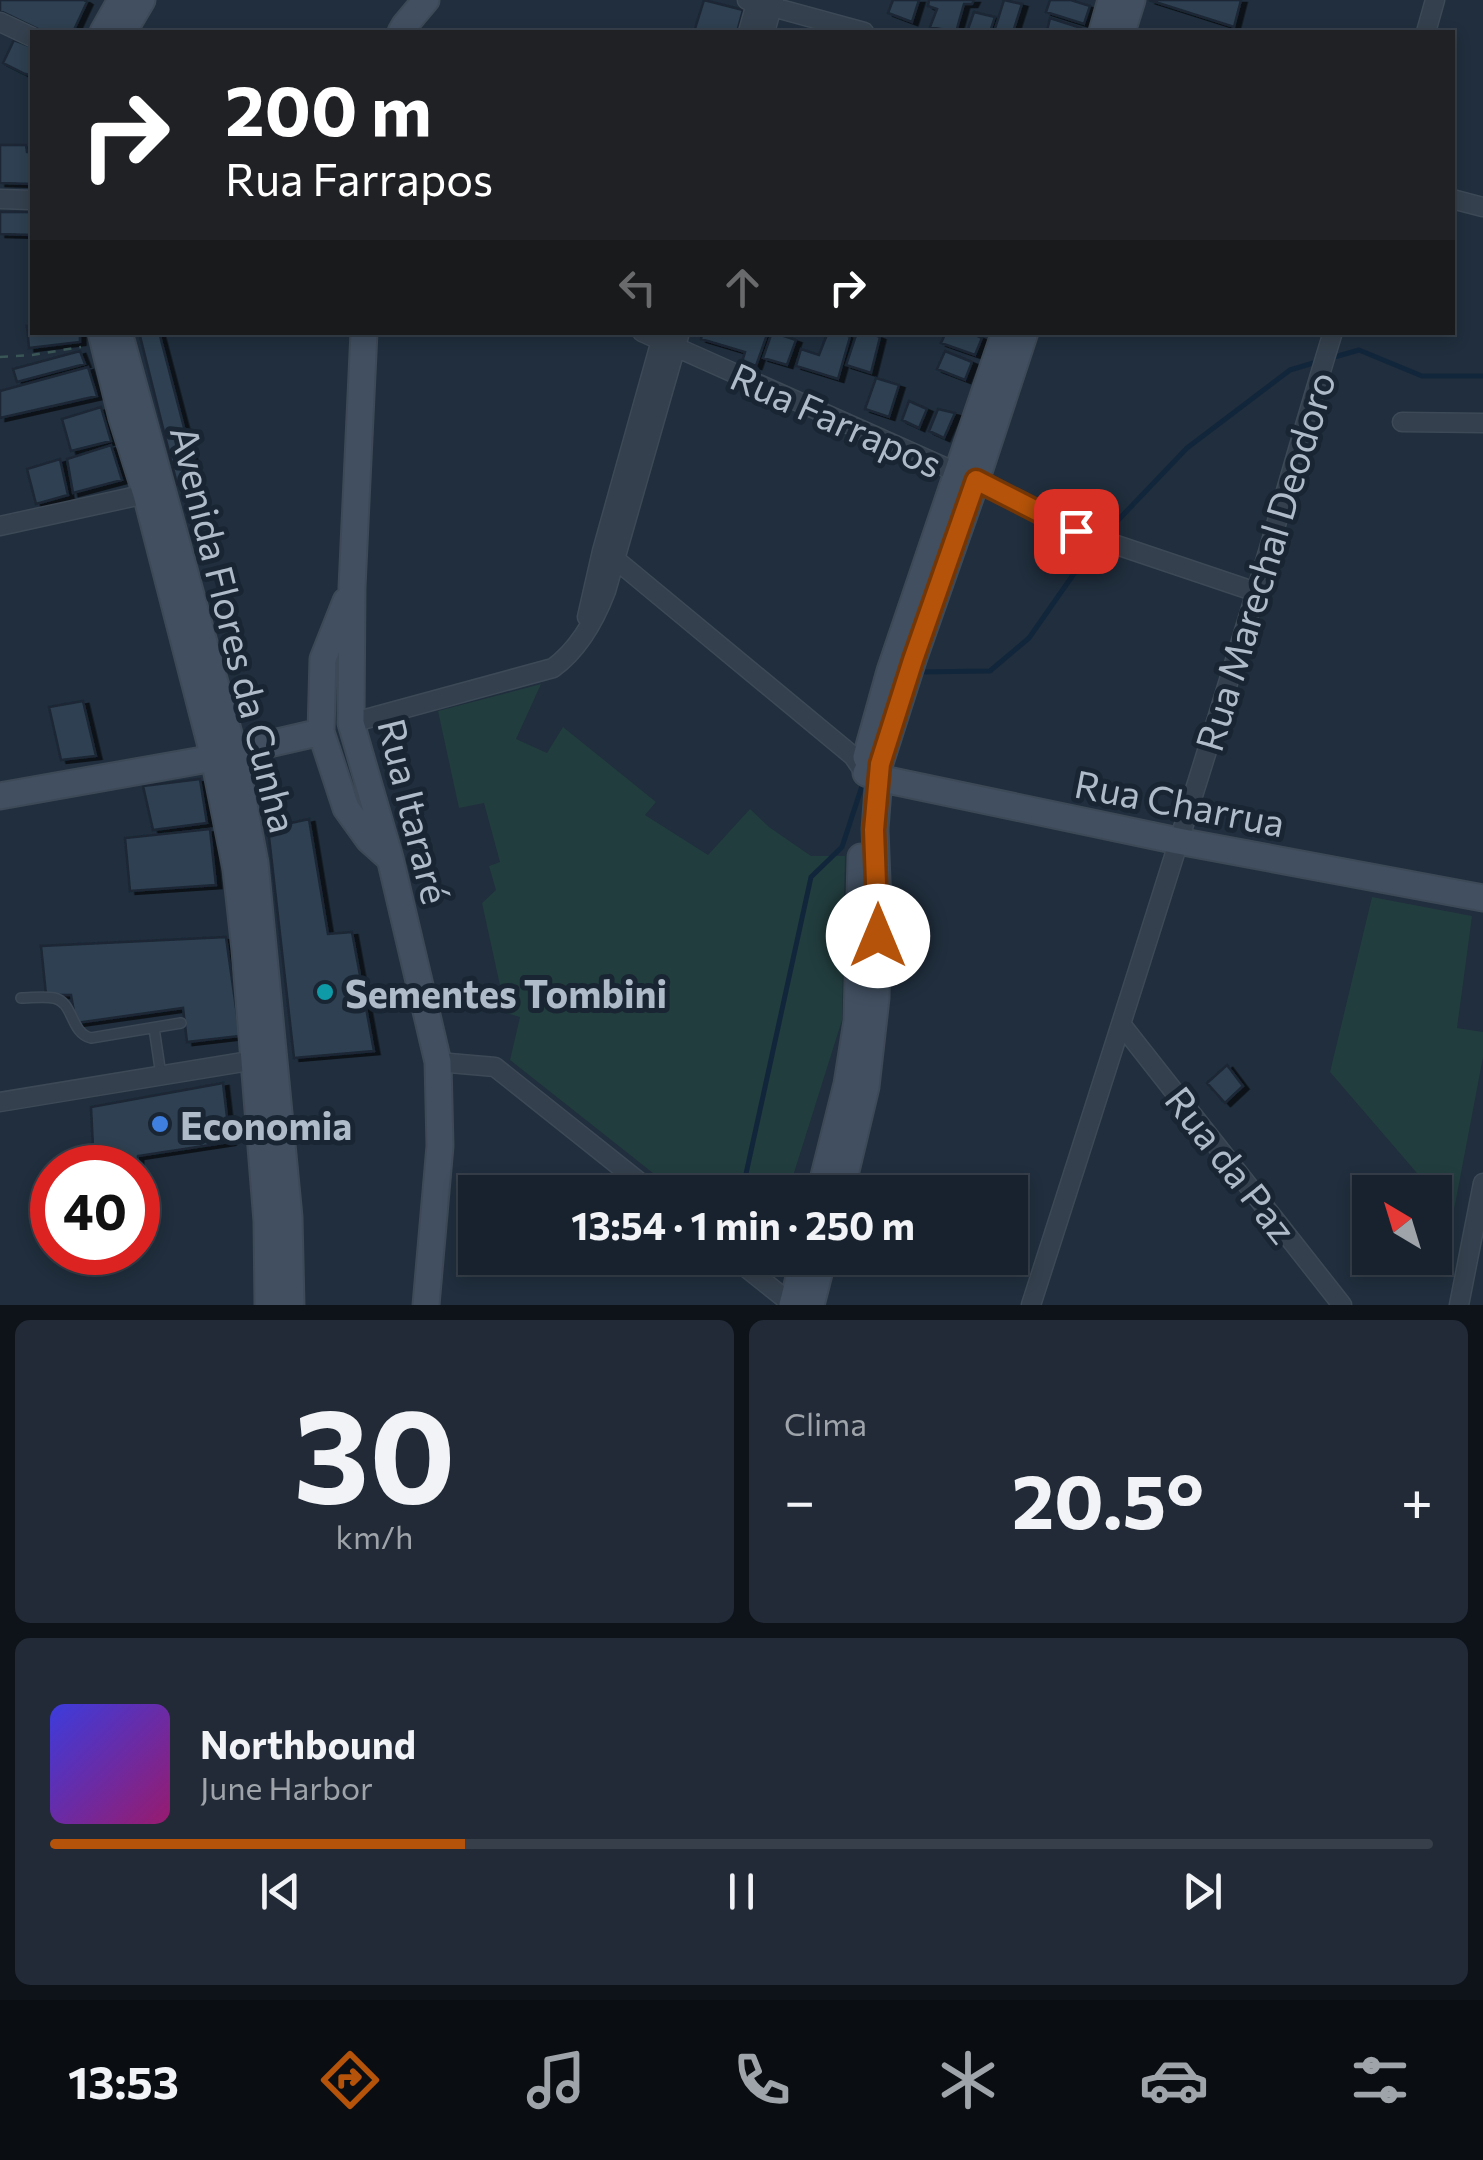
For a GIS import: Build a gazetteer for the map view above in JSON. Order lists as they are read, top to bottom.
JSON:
{
  "streets": {
    "street": [
      "Rua Farrapos",
      "Rua Marechal Deodoro",
      "Avenida Flores da Cunha",
      "Rua Charrua",
      "Rua Itararé",
      "Rua da Paz"
    ]
  },
  "crossings": [
    ["Rua Farrapos", "Rua Marechal Deodoro"],
    ["Rua Marechal Deodoro", "Rua Charrua"],
    ["Rua Marechal Deodoro", "Rua da Paz"]
  ],
  "places": ["Sementes Tombini", "Economia"],
  "north": "top left",
  "page": {
    "turn": ["200 m", "Rua Farrapos"],
    "limit": "40",
    "trip": "13:54 · 1 min · 250 m",
    "tile": [
      ["30", "km/h"],
      "Clima"
    ],
    "heat": ["−", "20.5°", "+"],
    "song": ["Northbound", "June Harbor"],
    "tabs": "13:53"
  }
}
